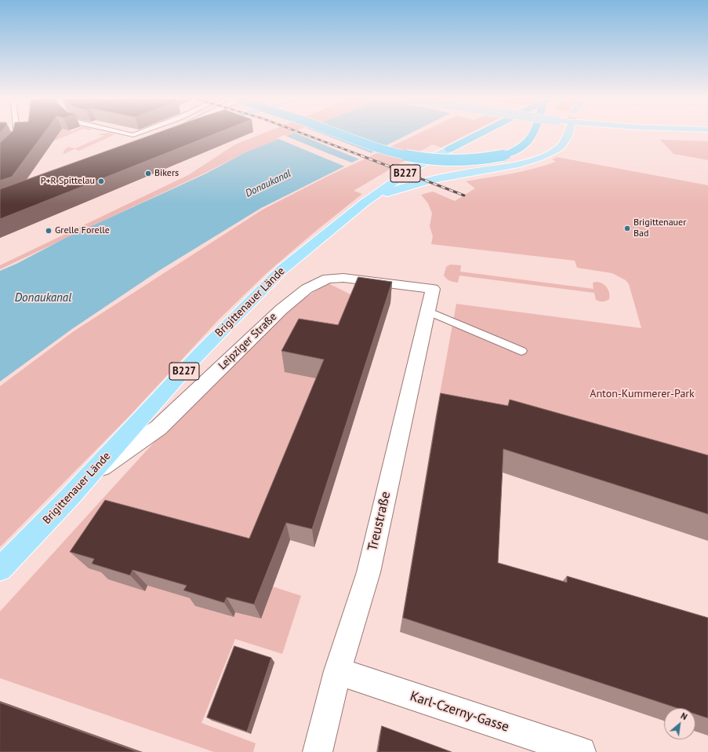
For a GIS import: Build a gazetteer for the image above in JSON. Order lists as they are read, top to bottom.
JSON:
{
  "streets": {
    "highway": ["B227", "Brigittenauer Lände"],
    "street": ["Leipziger Straße", "Treustraße", "Karl-Czerny-Gasse"]
  },
  "crossings": [
    ["Brigittenauer Lände", "Leipziger Straße"],
    ["Leipziger Straße", "Treustraße"],
    ["Treustraße", "Karl-Czerny-Gasse"]
  ],
  "water": ["Donaukanal"],
  "parks": ["Anton-Kummerer-Park"],
  "places": [
    "Bikers",
    "P+R Spittelau",
    "Brigittenauer Bad",
    "Grelle Forelle"
  ],
  "north": "top right"
}
